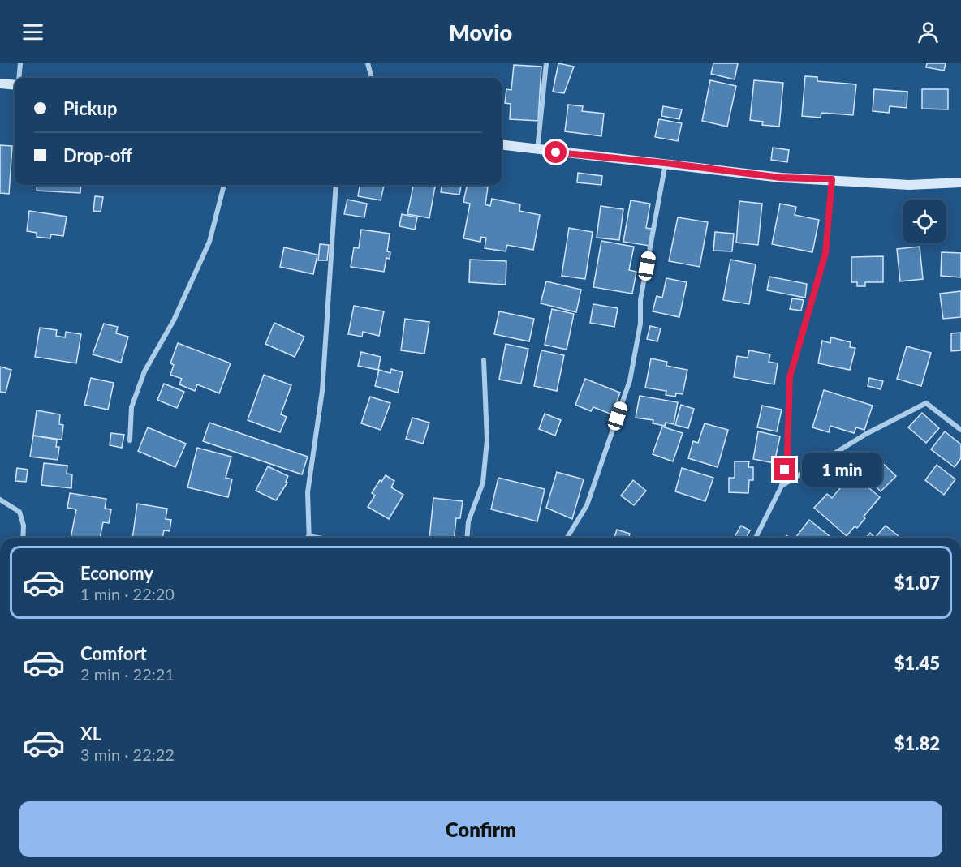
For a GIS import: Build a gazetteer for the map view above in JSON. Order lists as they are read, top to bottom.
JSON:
{
  "page": {
    "header": "Movio",
    "banner": ["Pickup", "Drop-off"],
    "bubble": "1 min",
    "list": [
      {
        "name": "Economy",
        "note": "1 min · 22:20",
        "value": "$1.07"
      },
      {
        "name": "Comfort",
        "note": "2 min · 22:21",
        "value": "$1.45"
      },
      {
        "name": "XL",
        "note": "3 min · 22:22",
        "value": "$1.82"
      }
    ],
    "buttons": "Confirm"
  }
}
